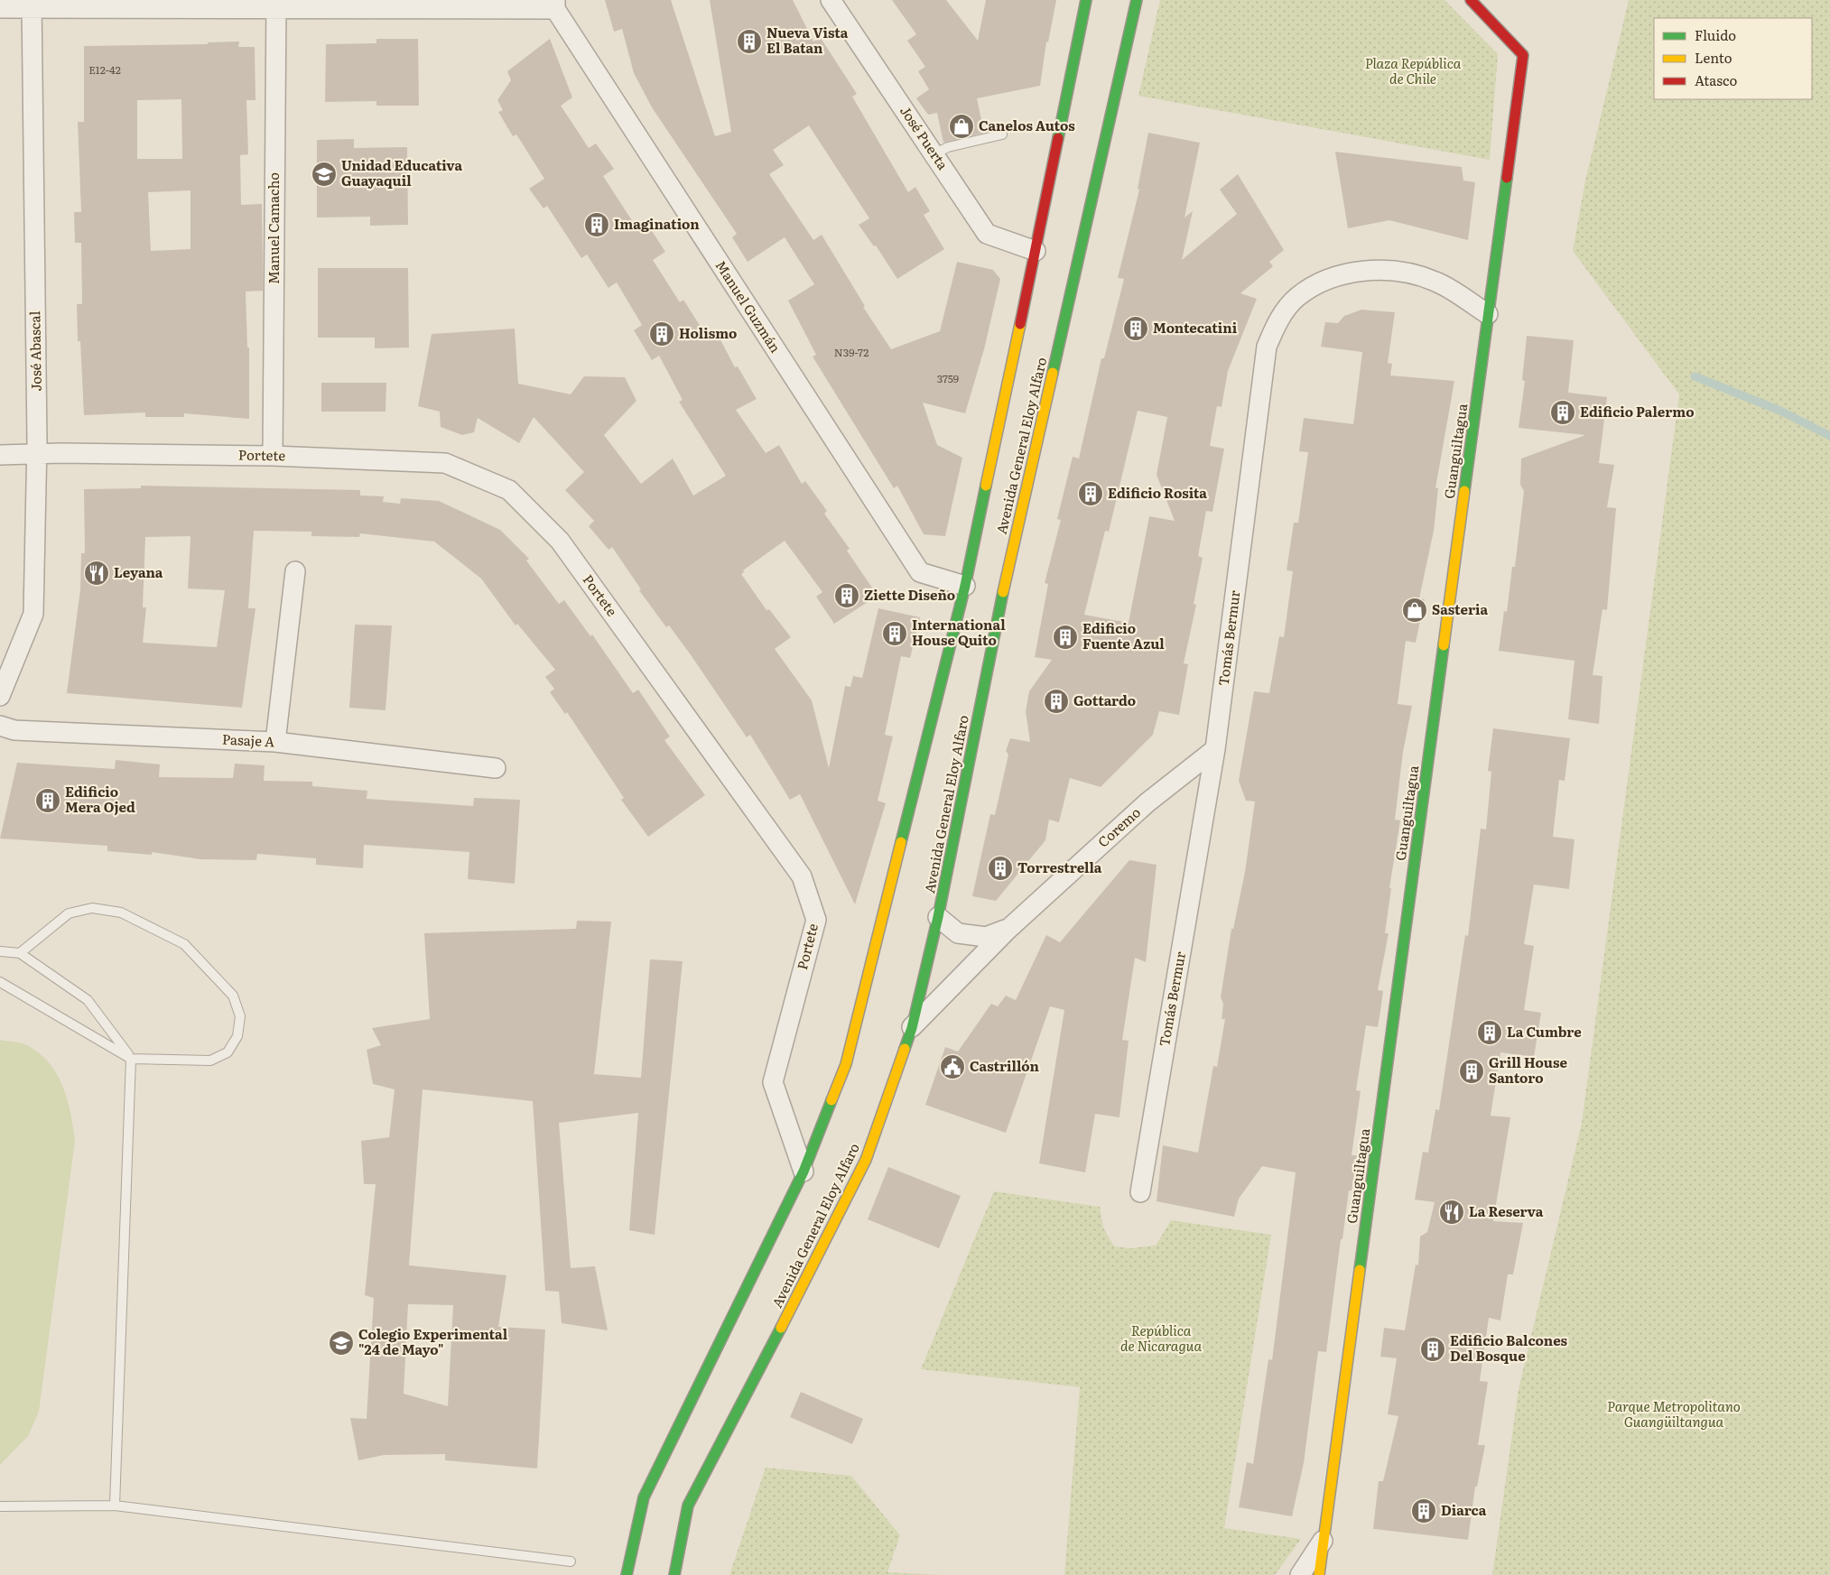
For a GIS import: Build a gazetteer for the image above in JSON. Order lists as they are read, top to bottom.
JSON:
{
  "streets": {
    "main road": ["Avenida General Eloy Alfaro", "Guanguiltagua"],
    "street": [
      "José Puerta",
      "Manuel Camacho",
      "Manuel Guzmán",
      "José Abascal",
      "Portete",
      "Tomás Bermur",
      "Pasaje A",
      "Coremo"
    ]
  },
  "crossings": [
    ["José Puerta", "Avenida General Eloy Alfaro"],
    ["Manuel Camacho", "Portete"],
    ["Manuel Guzmán", "Avenida General Eloy Alfaro"],
    ["José Abascal", "Portete"],
    ["Avenida General Eloy Alfaro", "Portete"],
    ["Avenida General Eloy Alfaro", "Coremo"],
    ["Guanguiltagua", "Tomás Bermur"],
    ["Tomás Bermur", "Coremo"]
  ],
  "parks": ["Plaza República de Chile", "República de Nicaragua", "Parque Metropolitano Guangüiltangua"],
  "places": {
    "building": [
      "Nueva Vista El Batan",
      "Imagination",
      "Montecatini",
      "Holismo",
      "Edificio Palermo",
      "Edificio Rosita",
      "Ziette Diseño",
      "International House Quito",
      "Edificio Fuente Azul",
      "Gottardo",
      "Edificio Mera Ojed",
      "Torrestrella",
      "La Cumbre",
      "Grill House Santoro",
      "Edificio Balcones Del Bosque",
      "Diarca"
    ],
    "shop": ["Canelos Autos", "Sasteria"],
    "school or university": ["Unidad Educativa Guayaquil", "Colegio Experimental \"24 de Mayo\""],
    "restaurant": ["Leyana", "La Reserva"],
    "public building": ["Castrillón"]
  },
  "house_numbers": ["E12-42", "N39-72", "3759"],
  "legend": ["Fluido", "Lento", "Atasco"]
}
